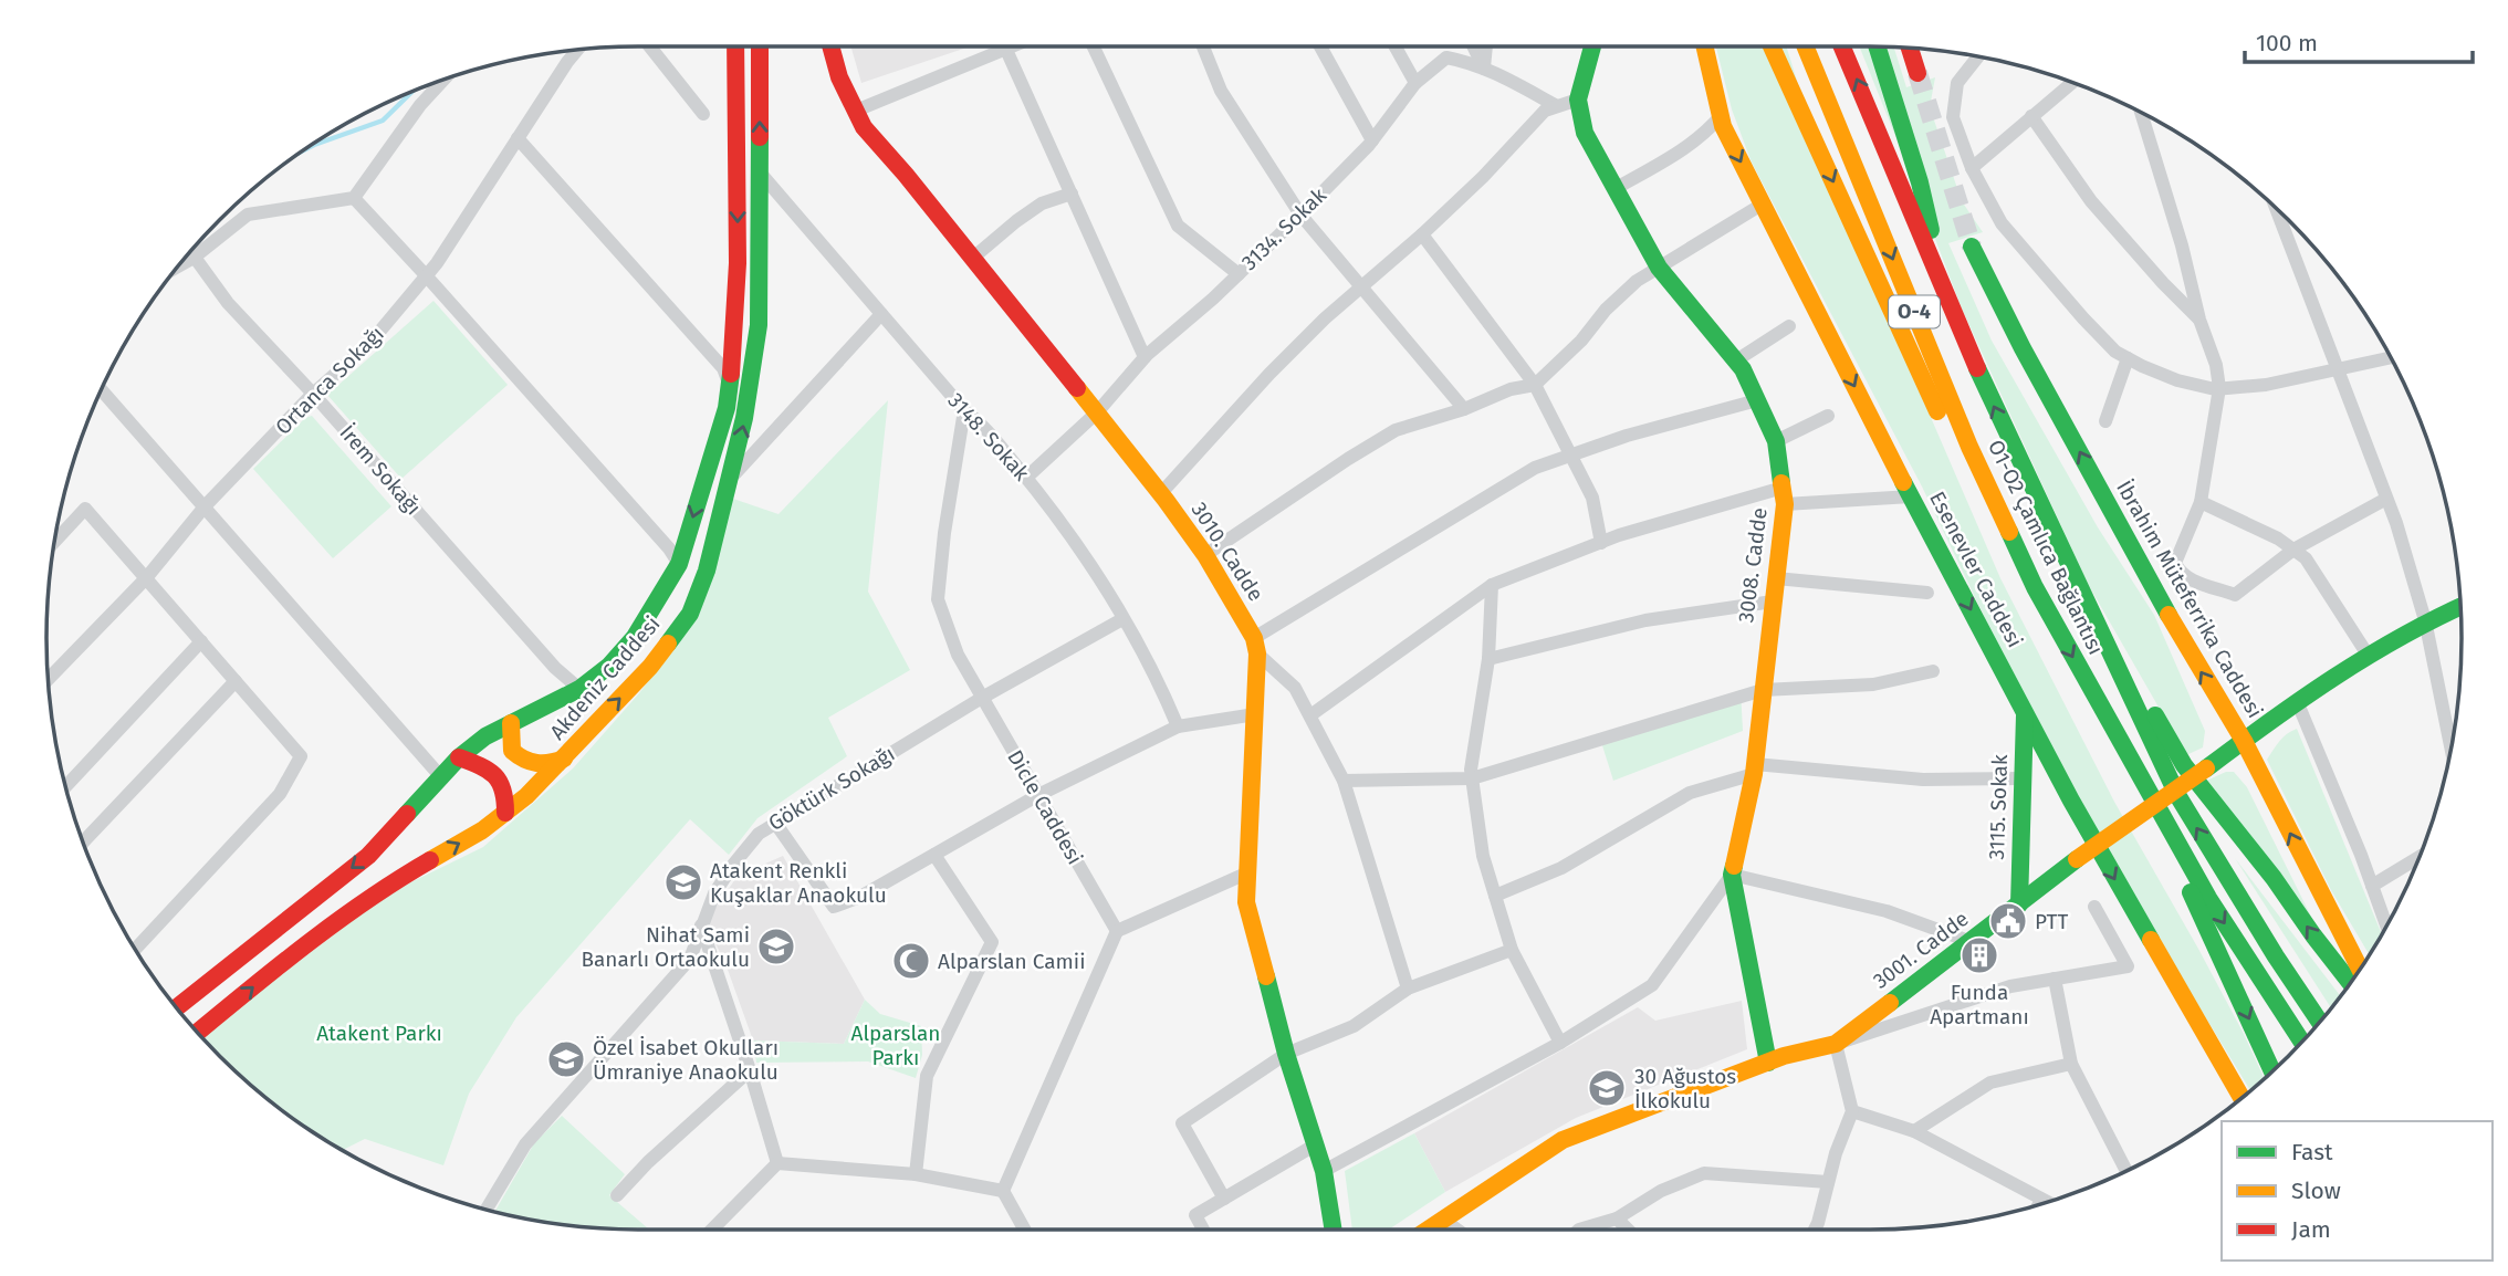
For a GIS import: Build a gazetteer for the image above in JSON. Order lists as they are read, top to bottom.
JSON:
{
  "streets": {
    "main road": [
      "O-4",
      "O1-O2 Çamlıca Bağlantısı",
      "3010. Cadde",
      "3008. Cadde",
      "Esenevler Caddesi",
      "İbrahim Müteferrika Caddesi",
      "Akdeniz Caddesi",
      "3115. Sokak",
      "3001. Cadde"
    ],
    "street": [
      "3134. Sokak",
      "Ortanca Sokağı",
      "3148. Sokak",
      "İrem Sokağı",
      "Göktürk Sokağı",
      "Dicle Caddesi"
    ]
  },
  "crossings": [
    ["3134. Sokak", "3148. Sokak"],
    ["3134. Sokak", "3010. Cadde"],
    ["Ortanca Sokağı", "İrem Sokağı"],
    ["3148. Sokak", "Akdeniz Caddesi"],
    ["3148. Sokak", "Göktürk Sokağı"],
    ["3148. Sokak", "Dicle Caddesi"],
    ["İrem Sokağı", "Akdeniz Caddesi"],
    ["3008. Cadde", "3001. Cadde"],
    ["Esenevler Caddesi", "3115. Sokak"],
    ["İbrahim Müteferrika Caddesi", "3001. Cadde"],
    ["Göktürk Sokağı", "Dicle Caddesi"],
    ["3115. Sokak", "3001. Cadde"]
  ],
  "parks": ["Atakent Parkı", "Alparslan Parkı"],
  "places": {
    "school or university": [
      "Atakent Renkli Kuşaklar Anaokulu",
      "Nihat Sami Banarlı Ortaokulu",
      "Özel İsabet Okulları Ümraniye Anaokulu",
      "30 Ağustos İlkokulu"
    ],
    "public building": ["PTT"],
    "building": ["Funda Apartmanı"],
    "mosque": ["Alparslan Camii"]
  },
  "legend": ["Fast", "Slow", "Jam"],
  "scale_bar": "100 m"
}
